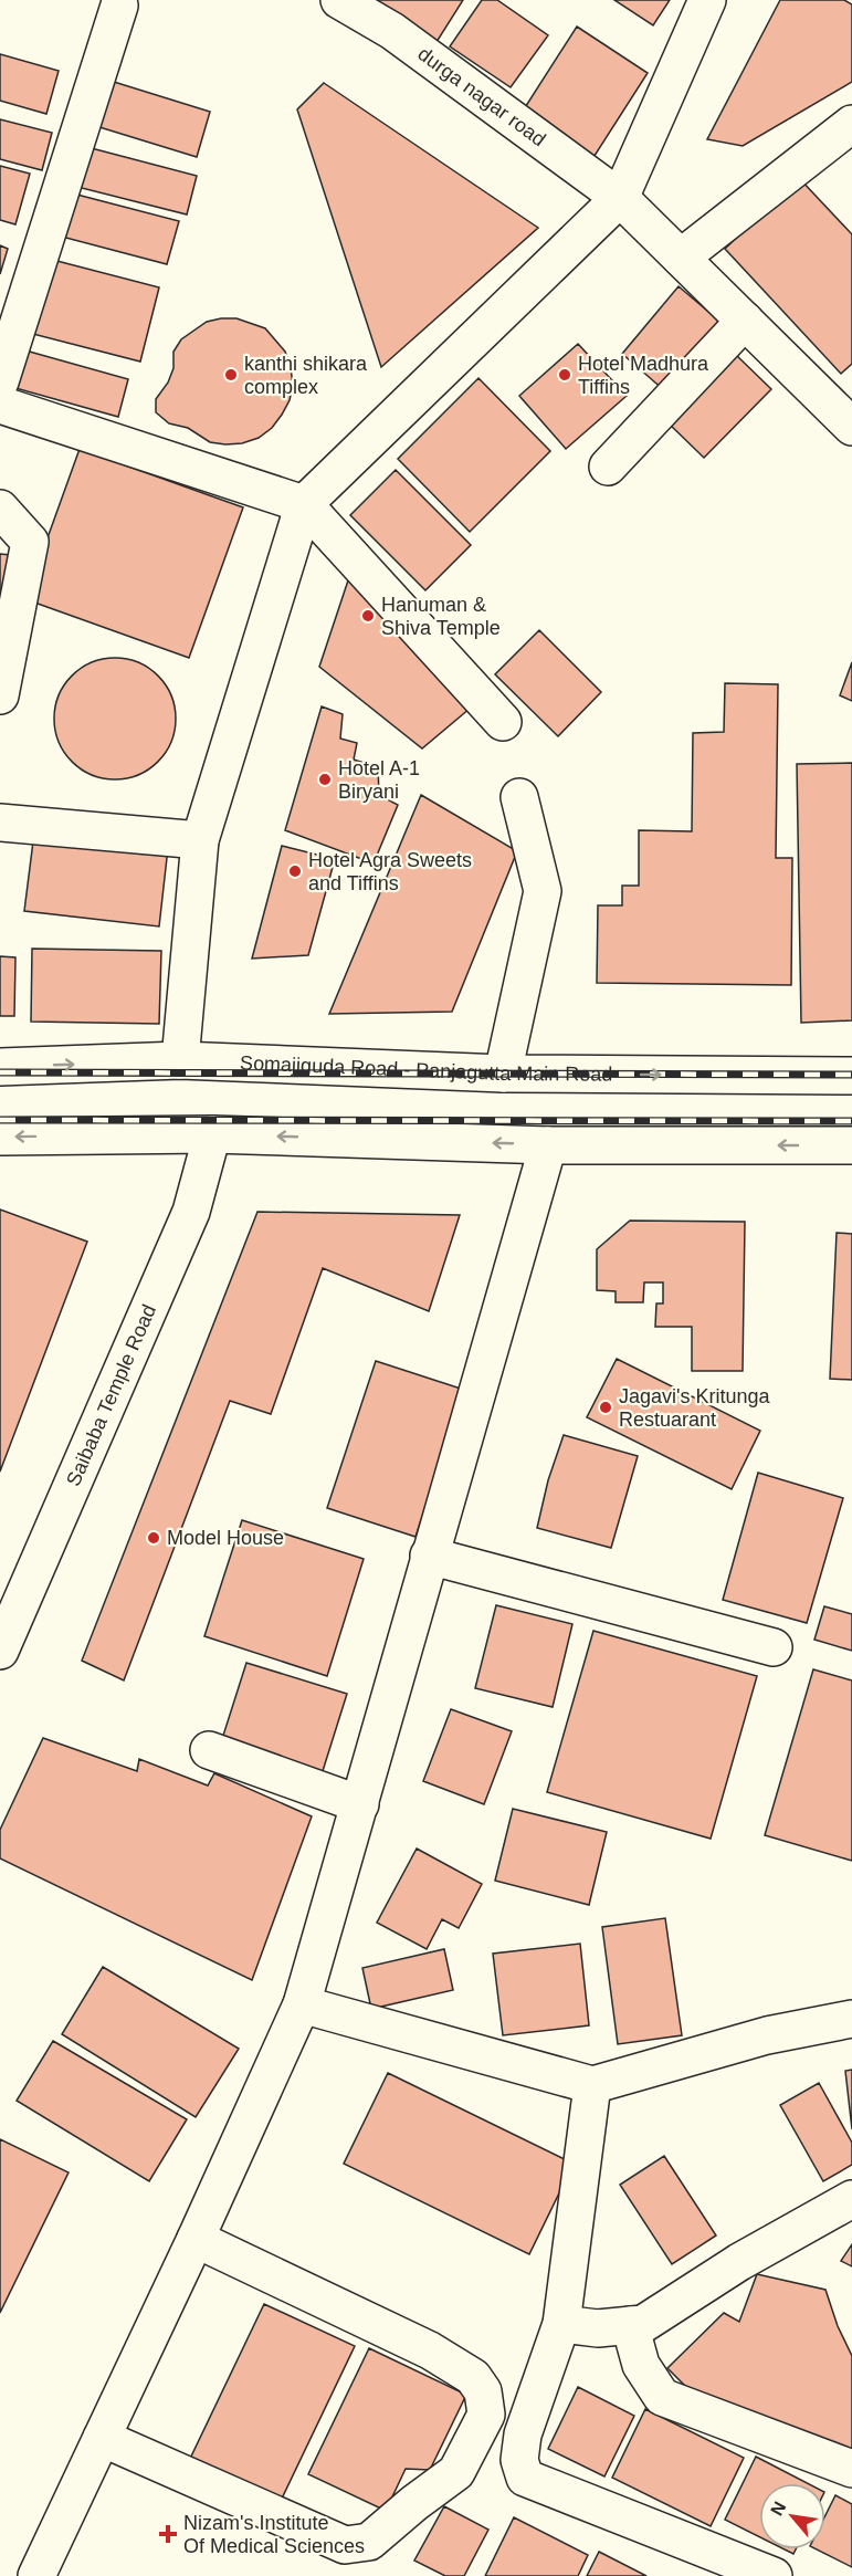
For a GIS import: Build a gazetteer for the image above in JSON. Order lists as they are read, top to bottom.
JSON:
{
  "streets": {
    "main road": ["durga nagar road", "Somajiguda Road - Panjagutta Main Road", "Saibaba Temple Road"]
  },
  "places": {
    "other": [
      "kanthi shikara complex",
      "Hotel Madhura Tiffins",
      "Hanuman & Shiva Temple",
      "Hotel A-1 Biryani",
      "Hotel Agra Sweets and Tiffins",
      "Jagavi's Kritunga Restuarant",
      "Model House"
    ],
    "health": ["Nizam's Institute Of Medical Sciences"]
  },
  "north": "top left"
}
